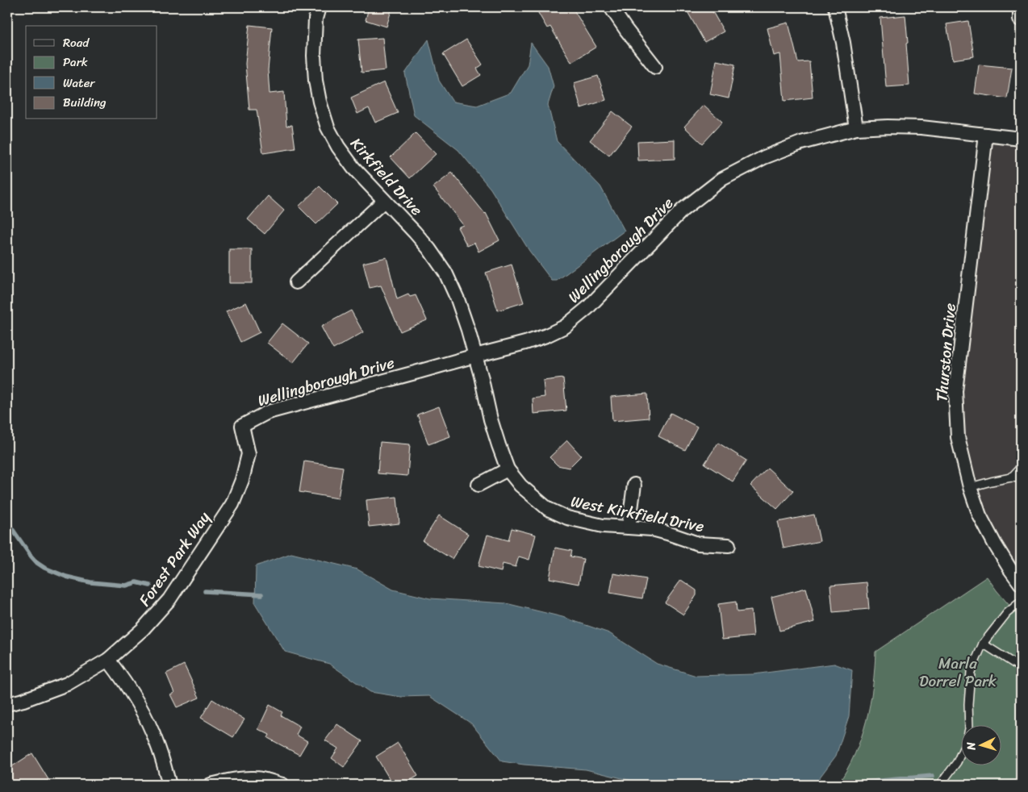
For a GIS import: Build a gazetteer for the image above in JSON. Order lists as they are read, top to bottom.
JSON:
{
  "streets": {
    "street": [
      "Kirkfield Drive",
      "Wellingborough Drive",
      "Thurston Drive",
      "West Kirkfield Drive",
      "Forest Park Way"
    ]
  },
  "crossings": [
    ["Kirkfield Drive", "Wellingborough Drive"],
    ["Kirkfield Drive", "West Kirkfield Drive"],
    ["Wellingborough Drive", "Thurston Drive"],
    ["Wellingborough Drive", "West Kirkfield Drive"],
    ["Wellingborough Drive", "Forest Park Way"]
  ],
  "parks": ["Marla Dorrel Park"],
  "legend": [
    "Road",
    "Park",
    "Water",
    "Building"
  ],
  "north": "left"
}
